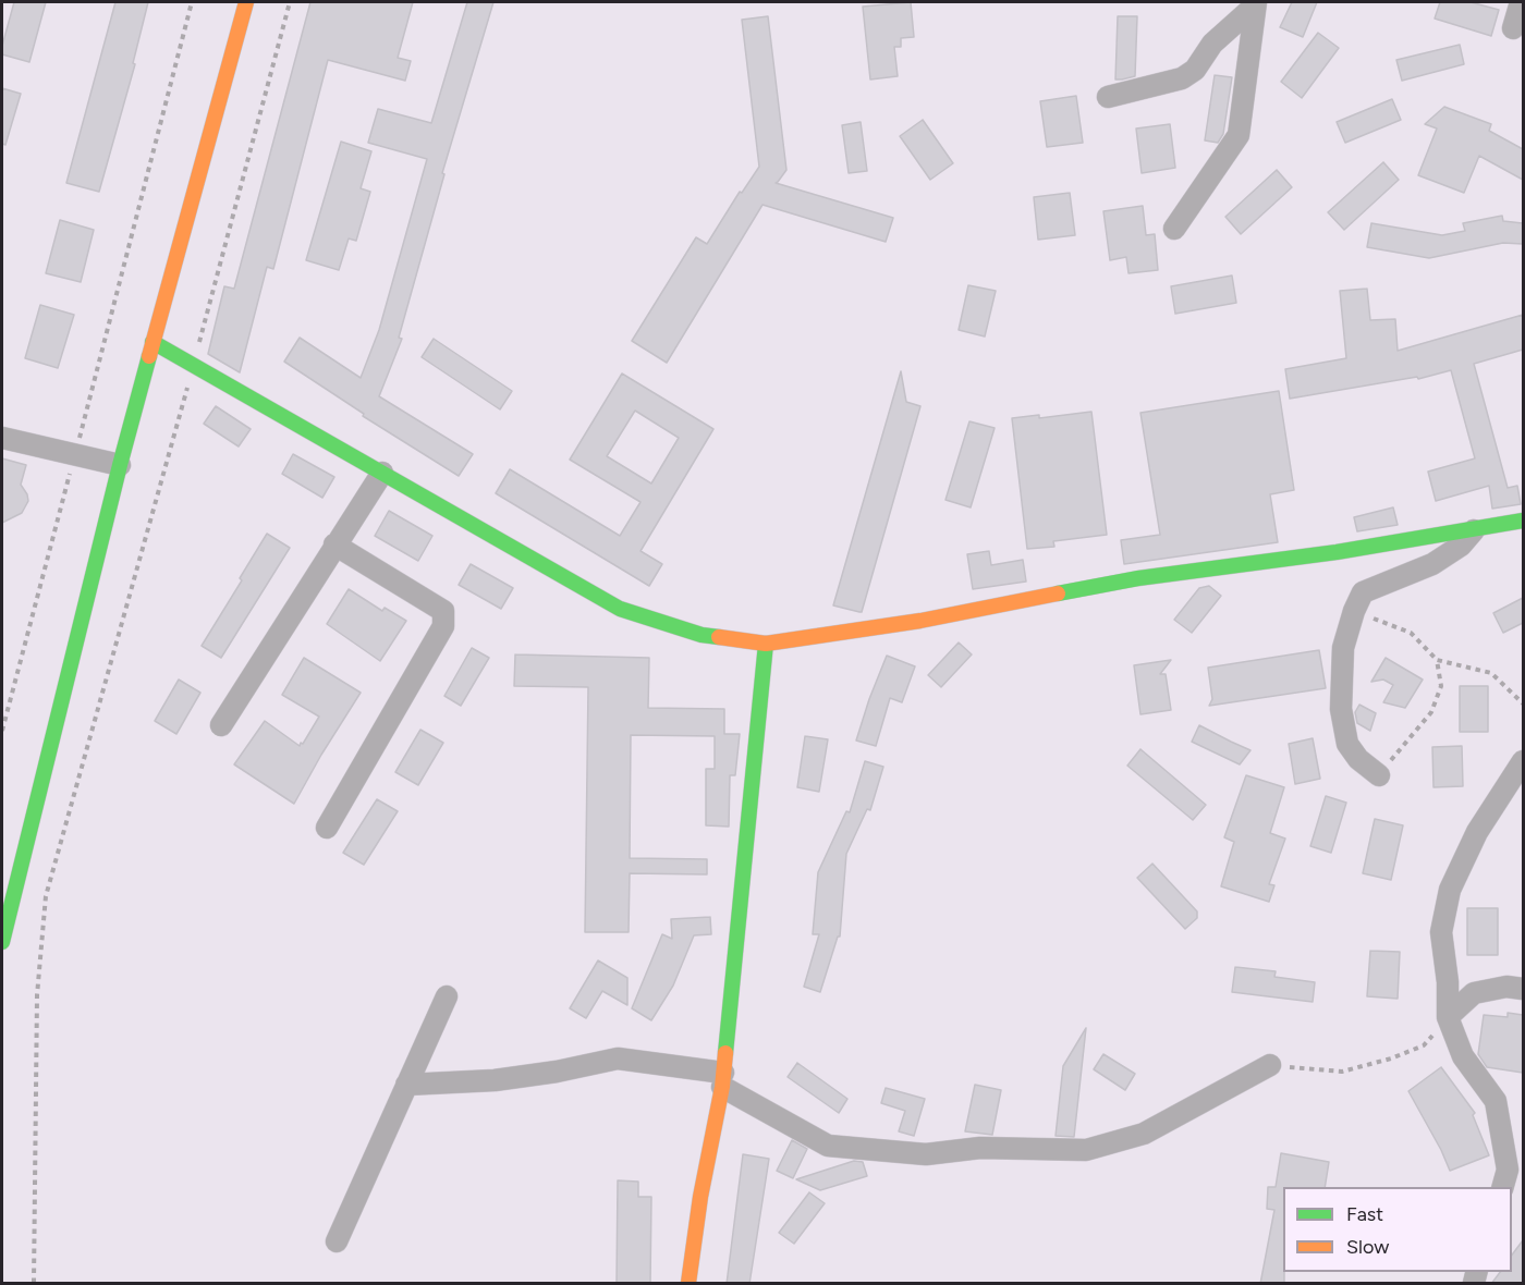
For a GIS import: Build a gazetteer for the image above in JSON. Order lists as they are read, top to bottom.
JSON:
{
  "legend": ["Fast", "Slow"]
}
